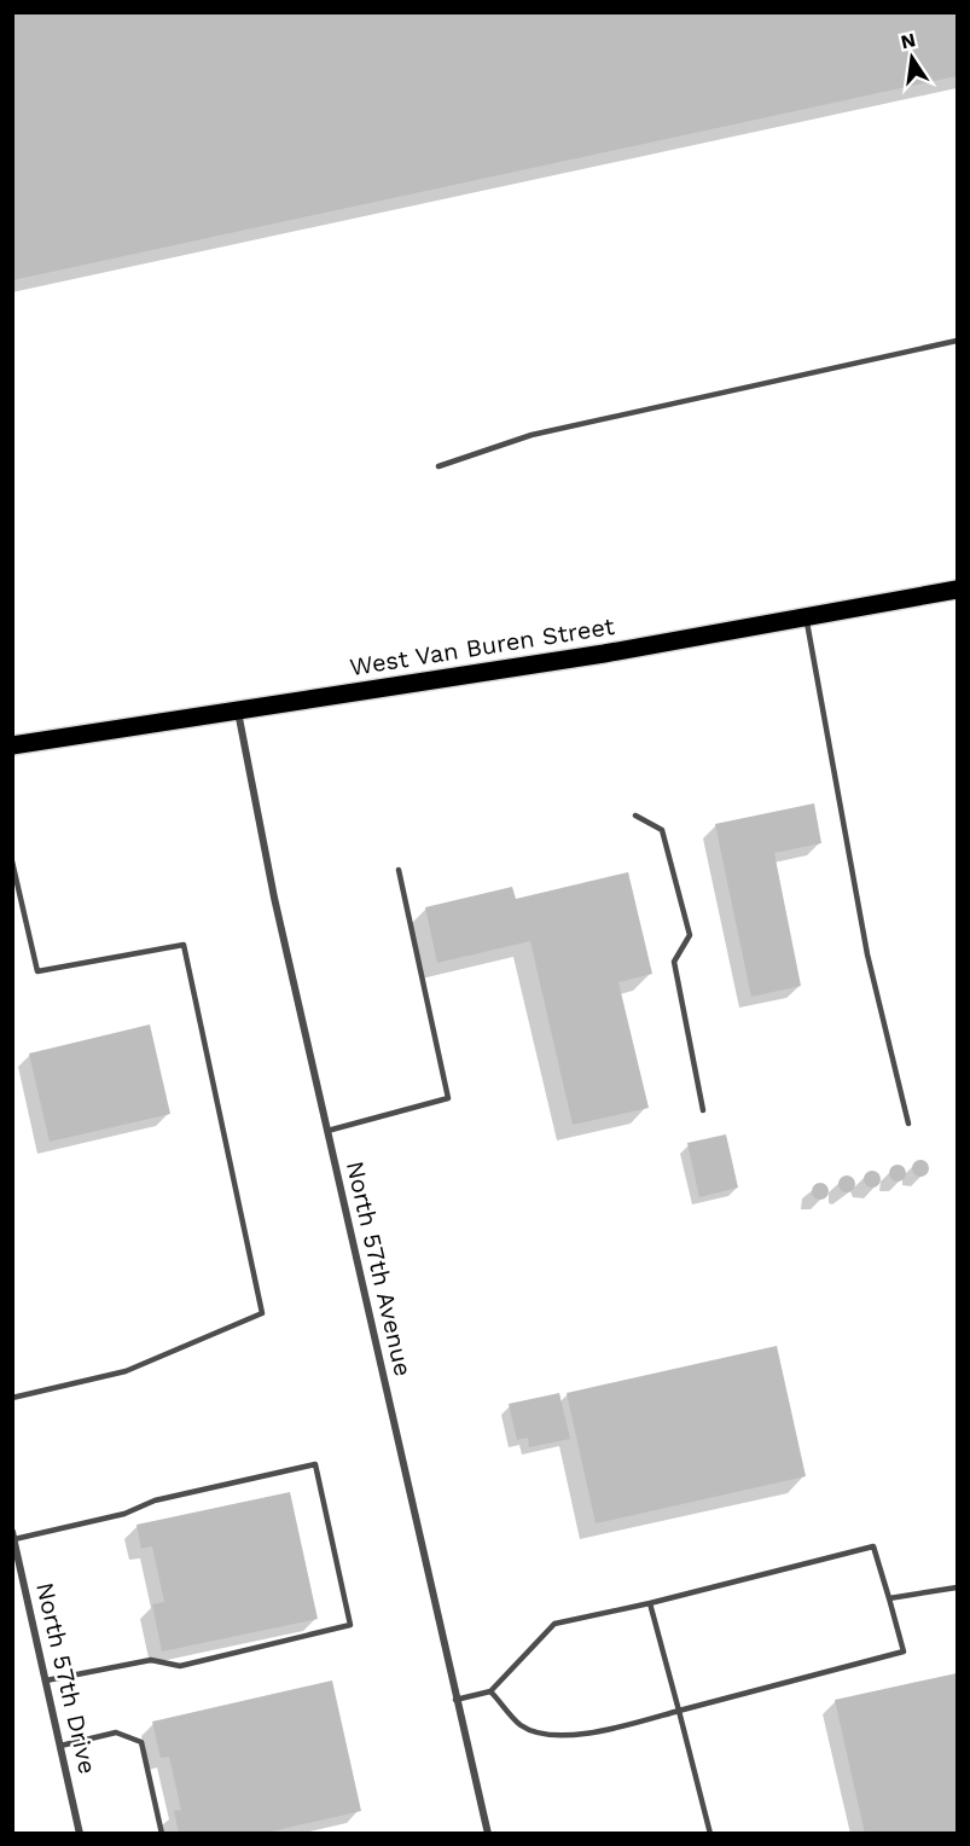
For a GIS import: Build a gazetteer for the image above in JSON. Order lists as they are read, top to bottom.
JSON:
{
  "streets": {
    "main road": ["West Van Buren Street"],
    "street": ["North 57th Avenue", "North 57th Drive"]
  },
  "crossings": [
    ["West Van Buren Street", "North 57th Avenue"]
  ],
  "north": "top"
}
